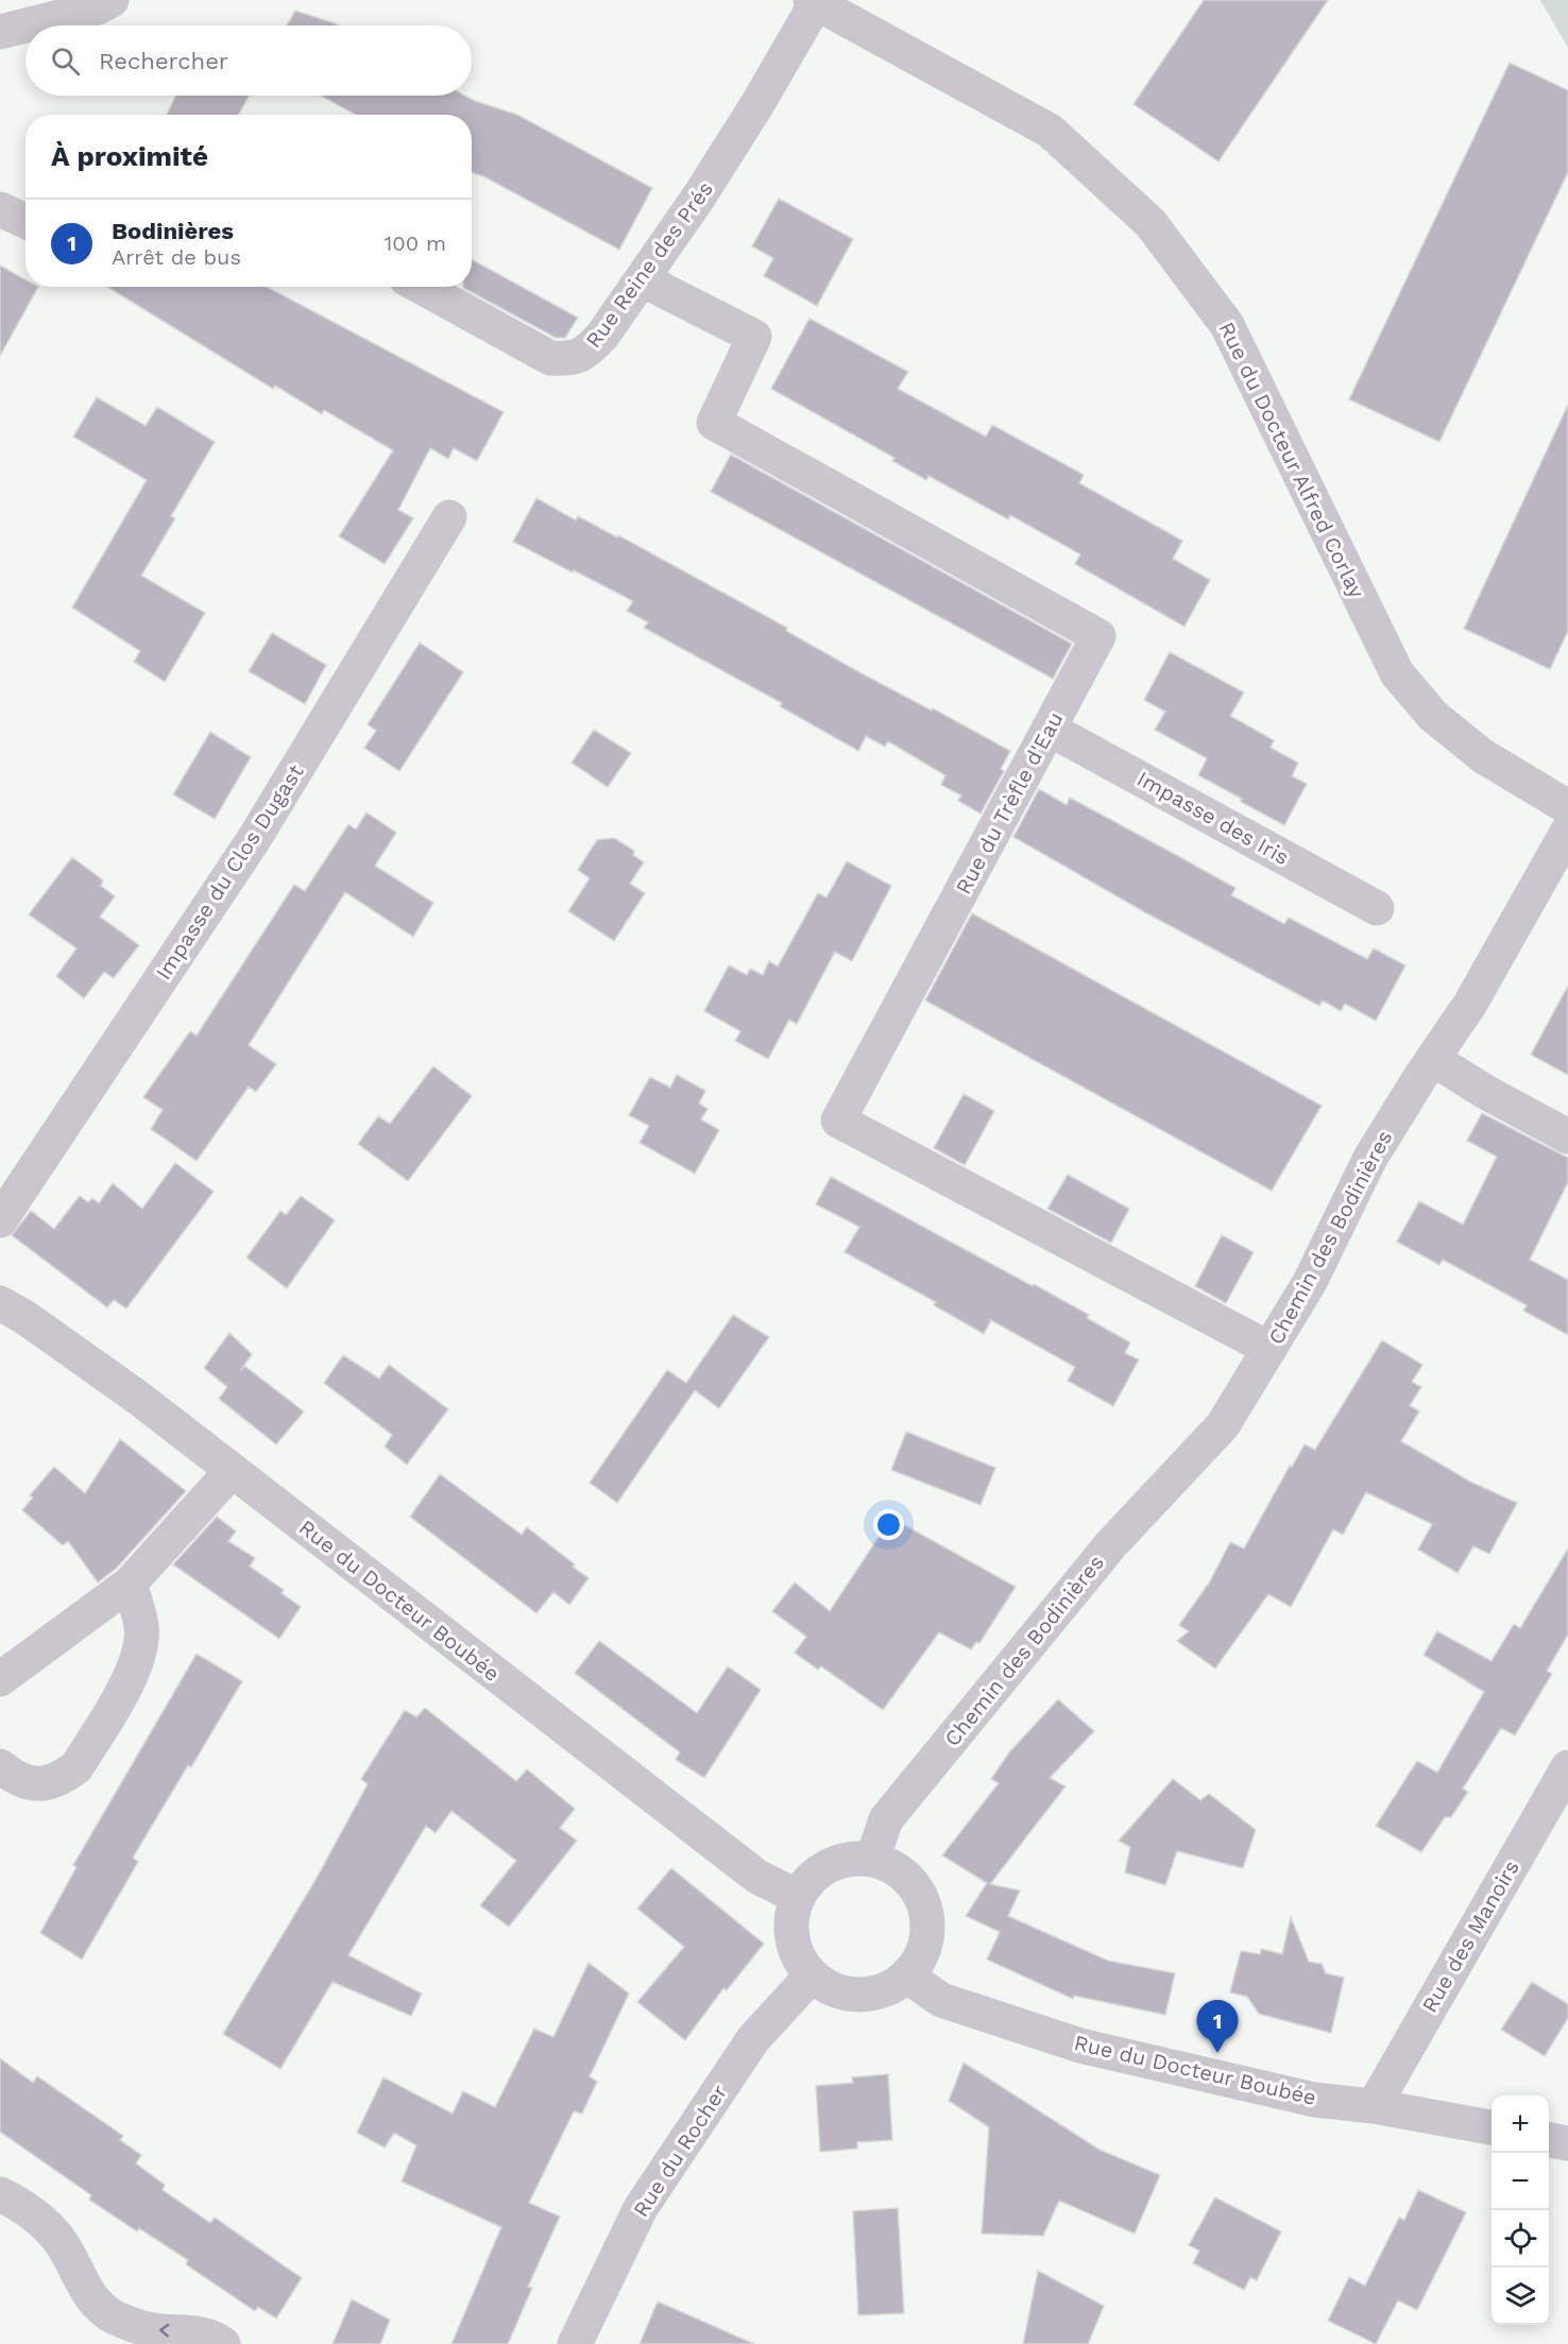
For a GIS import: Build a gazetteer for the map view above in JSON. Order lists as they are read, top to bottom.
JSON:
{
  "streets": {
    "street": [
      "Rue Reine des Prés",
      "Rue du Docteur Alfred Corlay",
      "Rue du Trèfle d'Eau",
      "Impasse des Iris",
      "Impasse du Clos Dugast",
      "Chemin des Bodinières",
      "Rue du Docteur Boubée",
      "Rue des Manoirs",
      "Rue du Rocher"
    ]
  },
  "crossings": [
    ["Rue Reine des Prés", "Rue du Docteur Alfred Corlay"],
    ["Rue Reine des Prés", "Rue du Trèfle d'Eau"],
    ["Rue du Trèfle d'Eau", "Impasse des Iris"],
    ["Rue du Trèfle d'Eau", "Chemin des Bodinières"],
    ["Chemin des Bodinières", "Rue du Docteur Boubée"],
    ["Chemin des Bodinières", "Rue du Rocher"],
    ["Rue du Docteur Boubée", "Rue des Manoirs"],
    ["Rue du Docteur Boubée", "Rue du Rocher"]
  ],
  "page": {
    "search": "Rechercher",
    "heading": "À proximité",
    "list": [
      {
        "mark": "1",
        "name": "Bodinières",
        "note": "Arrêt de bus",
        "value": "100 m"
      }
    ],
    "pins": "1",
    "map_buttons": ["+", "−"]
  }
}
